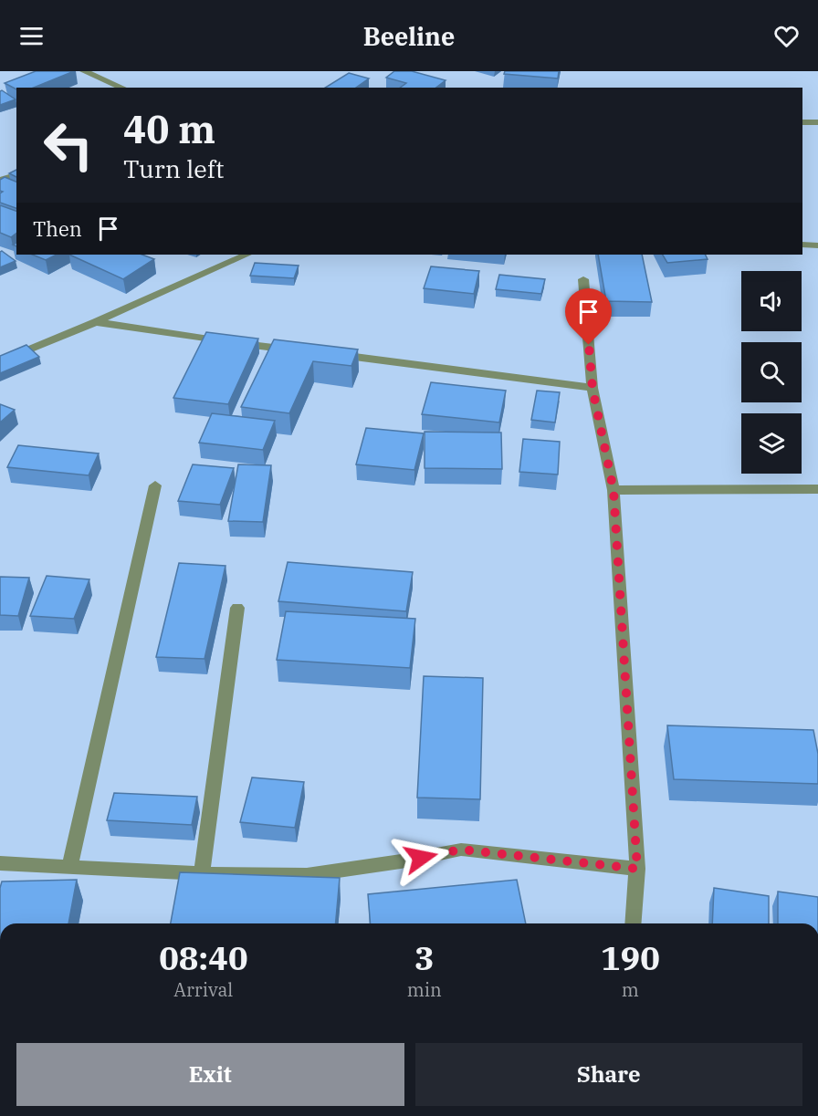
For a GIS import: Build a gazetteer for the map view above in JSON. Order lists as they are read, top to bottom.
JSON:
{
  "page": {
    "header": "Beeline",
    "turn": ["40 m", "Turn left"],
    "then": "Then",
    "eta": [
      "08:40",
      "Arrival",
      "3",
      "min",
      "190",
      "m"
    ],
    "buttons": ["Exit", "Share"]
  }
}
